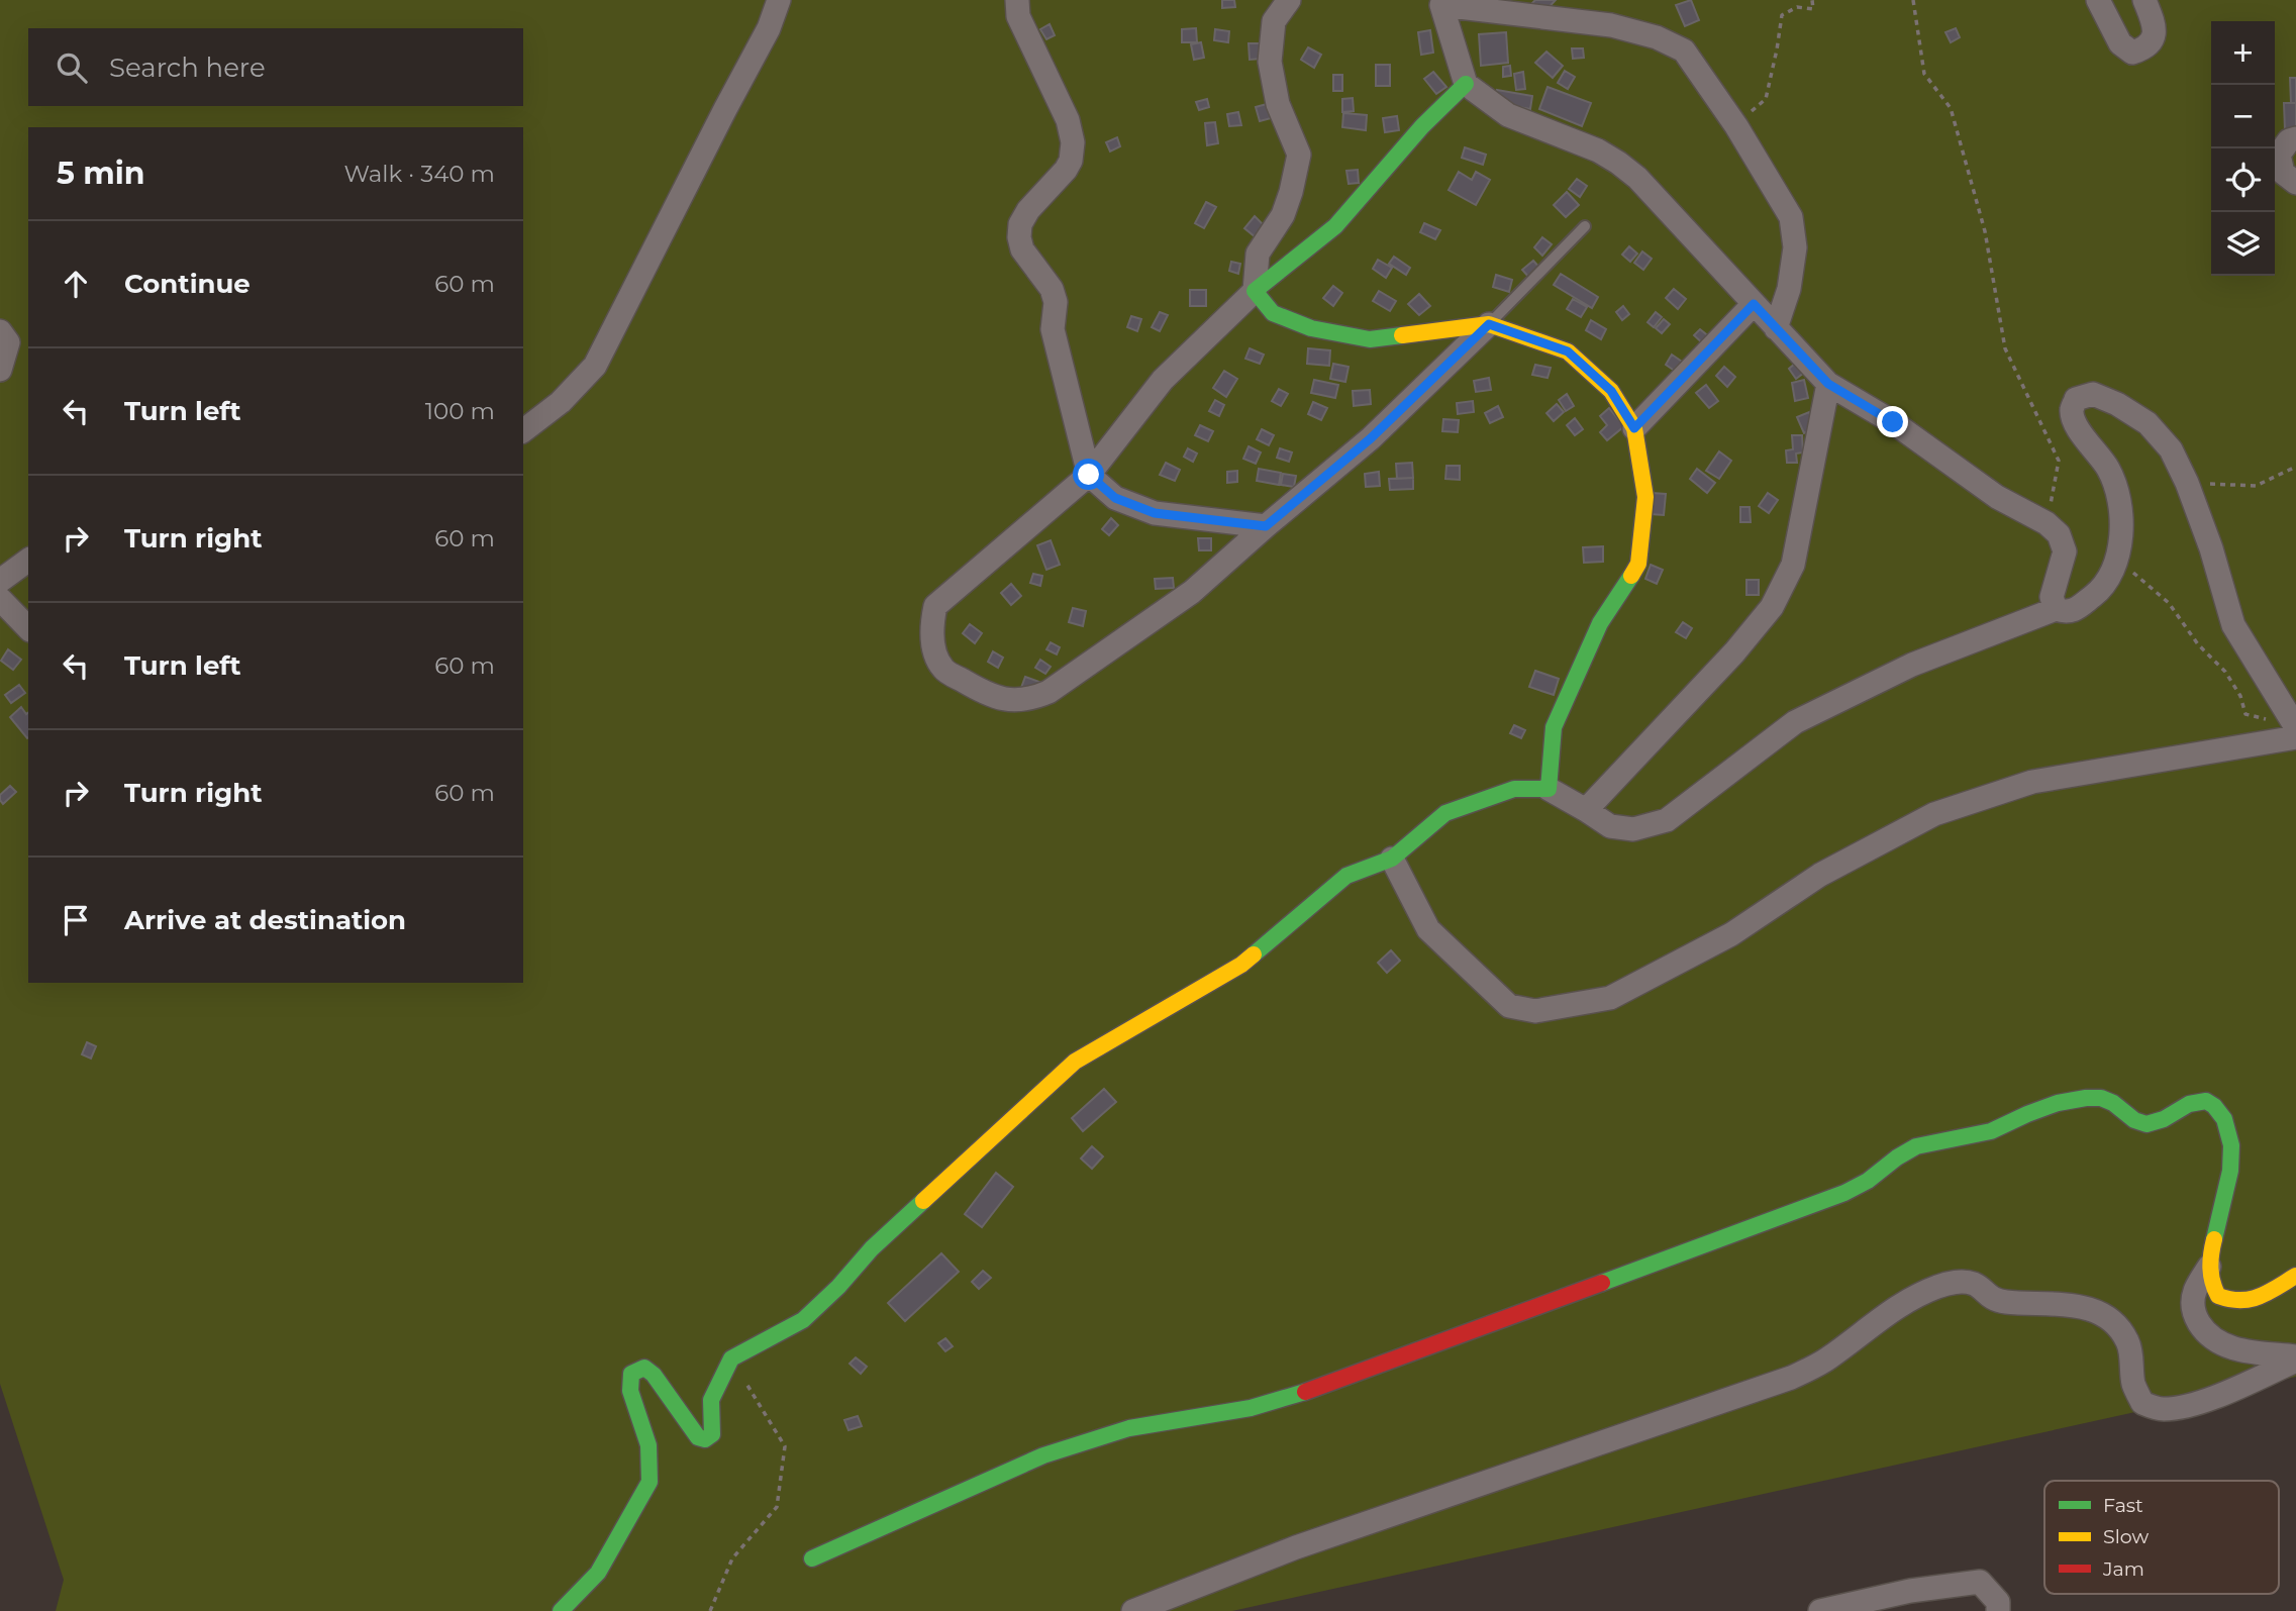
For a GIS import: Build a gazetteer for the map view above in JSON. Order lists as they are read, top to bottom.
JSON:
{
  "legend": ["Fast", "Slow", "Jam"],
  "page": {
    "map_buttons": ["+", "−"],
    "search": "Search here",
    "heading": ["5 min", "Walk · 340 m"],
    "list": [
      ["Continue", "60 m"],
      ["Turn left", "100 m"],
      ["Turn right", "60 m"],
      ["Turn left", "60 m"],
      ["Turn right", "60 m"],
      "Arrive at destination"
    ]
  }
}
